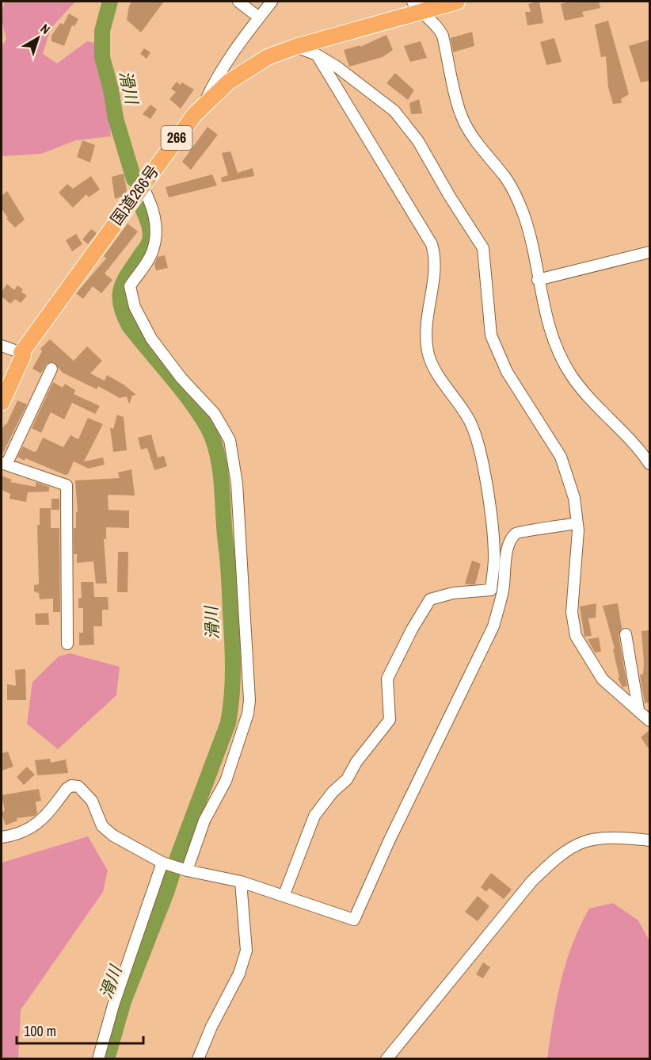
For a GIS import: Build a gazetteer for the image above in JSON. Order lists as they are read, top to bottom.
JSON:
{
  "streets": {
    "highway": ["266", "国道266号"]
  },
  "water": ["滑川"],
  "scale_bar": "100 m",
  "north": "top right"
}
